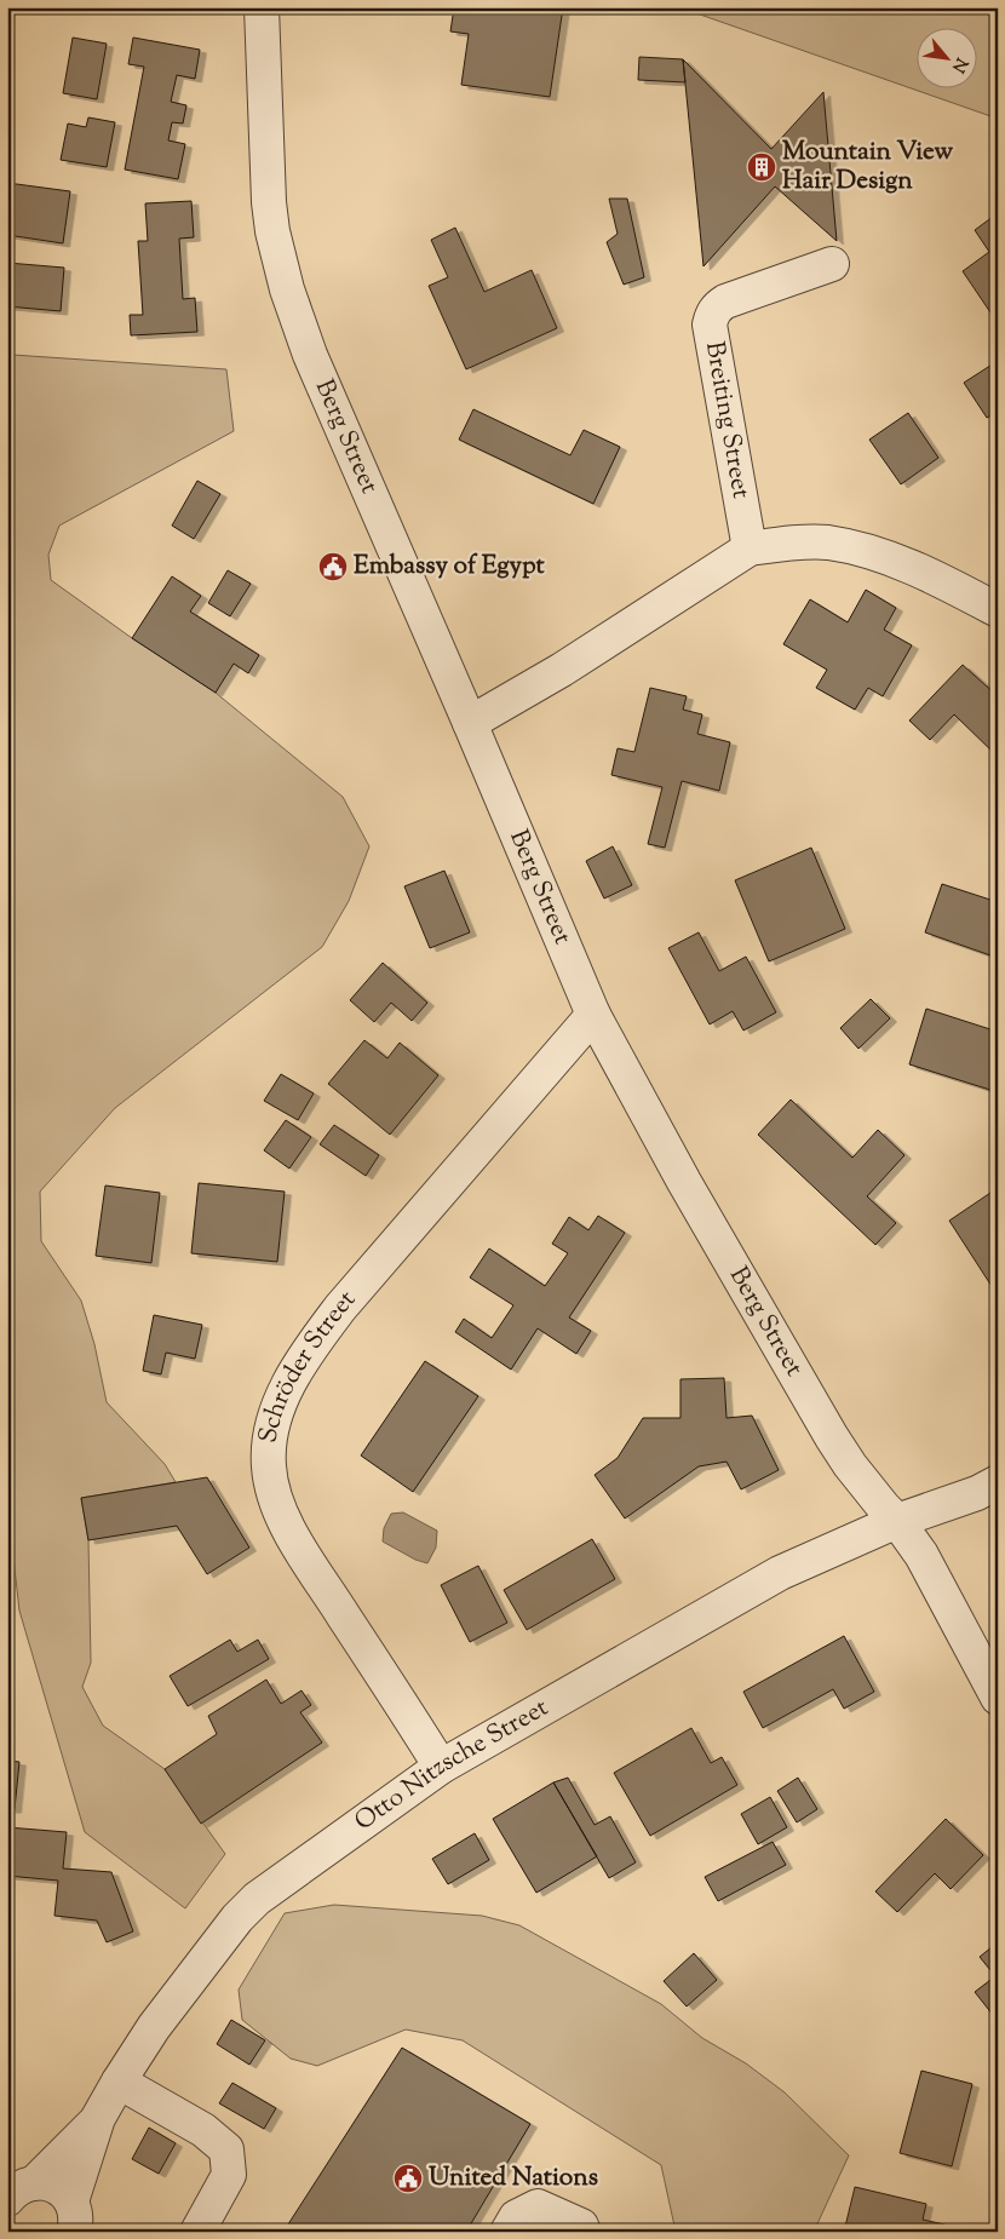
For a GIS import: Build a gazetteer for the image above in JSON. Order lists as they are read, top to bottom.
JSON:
{
  "streets": {
    "street": [
      "Breiting Street",
      "Berg Street",
      "Schröder Street",
      "Otto Nitzsche Street"
    ]
  },
  "crossings": [
    ["Berg Street", "Schröder Street"],
    ["Berg Street", "Otto Nitzsche Street"],
    ["Schröder Street", "Otto Nitzsche Street"]
  ],
  "places": {
    "building": ["Mountain View Hair Design"],
    "public building": ["Embassy of Egypt", "United Nations"]
  },
  "north": "bottom right"
}
